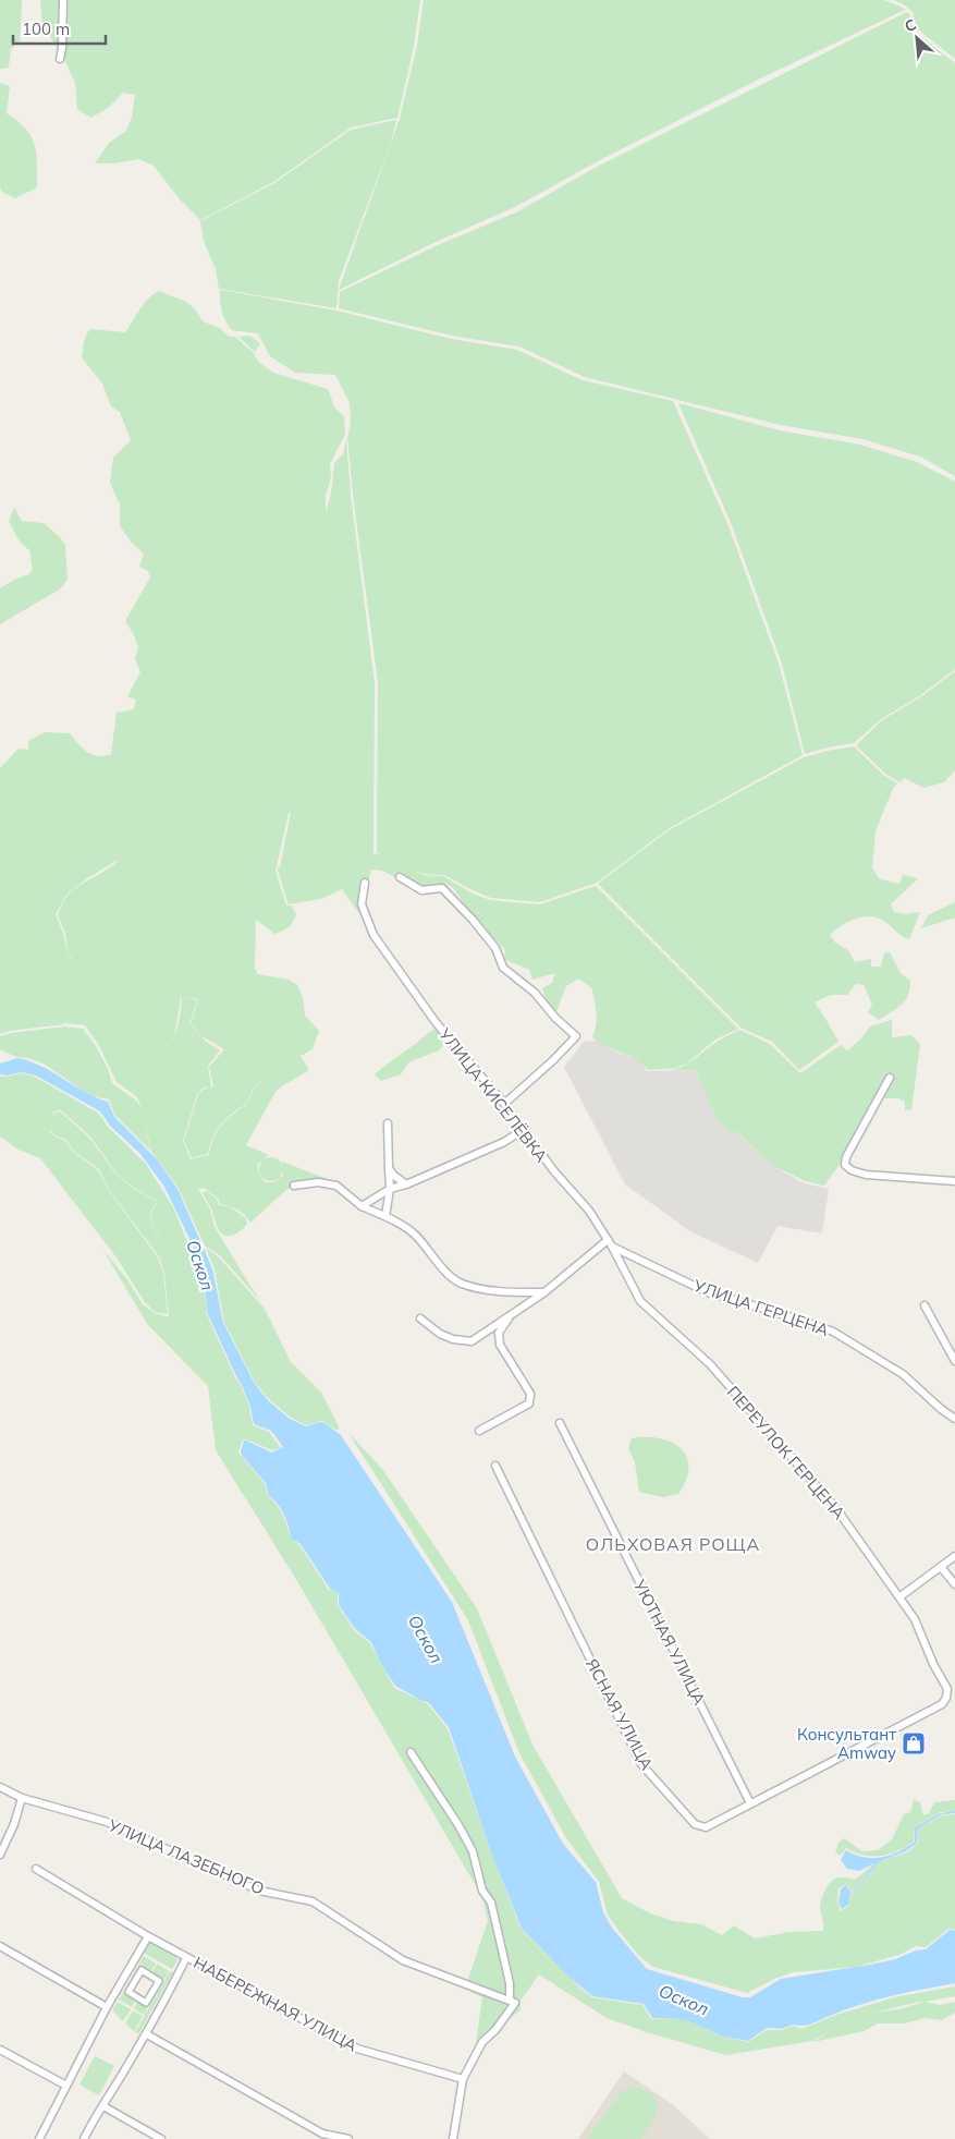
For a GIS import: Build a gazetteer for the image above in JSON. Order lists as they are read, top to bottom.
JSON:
{
  "streets": {
    "street": [
      "УЛИЦА КИСЕЛЁВКА",
      "УЛИЦА ГЕРЦЕНА",
      "ПЕРЕУЛОК ГЕРЦЕНА",
      "УЮТНАЯ УЛИЦА",
      "ЯСНАЯ УЛИЦА",
      "УЛИЦА ЛАЗЕБНОГО",
      "НАБЕРЕЖНАЯ УЛИЦА"
    ]
  },
  "crossings": [
    ["УЛИЦА КИСЕЛЁВКА", "УЛИЦА ГЕРЦЕНА"],
    ["УЛИЦА КИСЕЛЁВКА", "ПЕРЕУЛОК ГЕРЦЕНА"],
    ["ПЕРЕУЛОК ГЕРЦЕНА", "ЯСНАЯ УЛИЦА"],
    ["УЮТНАЯ УЛИЦА", "ЯСНАЯ УЛИЦА"]
  ],
  "districts": ["ОЛЬХОВАЯ РОЩА"],
  "water": ["Оскол"],
  "places": {
    "shop": ["Консультант Amway"]
  },
  "scale_bar": "100 m",
  "north": "top left"
}
